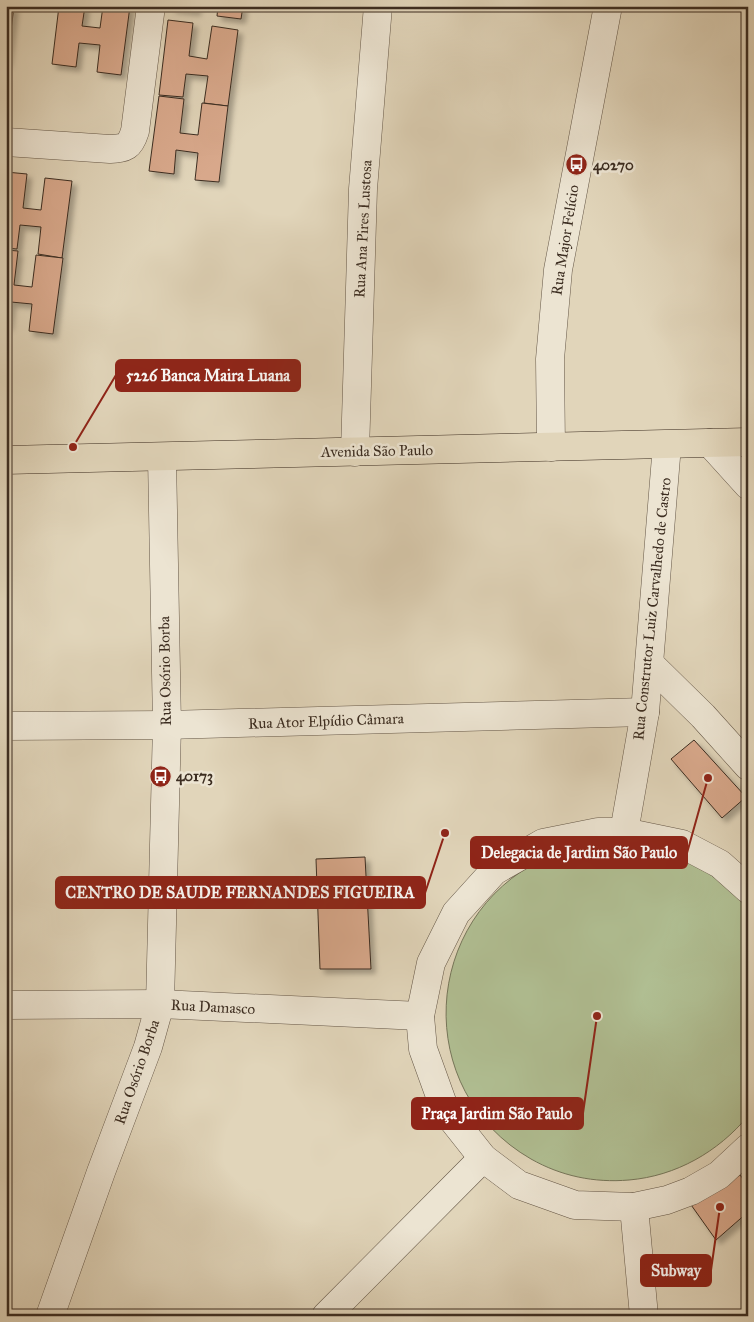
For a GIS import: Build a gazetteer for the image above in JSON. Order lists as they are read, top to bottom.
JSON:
{
  "streets": {
    "main road": ["Avenida São Paulo"],
    "street": [
      "Rua Ana Pires Lustosa",
      "Rua Major Felício",
      "Rua Construtor Luiz Carvalhedo de Castro",
      "Rua Osório Borba",
      "Rua Ator Elpídio Câmara",
      "Rua Damasco"
    ]
  },
  "crossings": [
    ["Rua Ana Pires Lustosa", "Avenida São Paulo"],
    ["Rua Major Felício", "Avenida São Paulo"],
    ["Avenida São Paulo", "Rua Construtor Luiz Carvalhedo de Castro"],
    ["Avenida São Paulo", "Rua Osório Borba"],
    ["Rua Construtor Luiz Carvalhedo de Castro", "Rua Ator Elpídio Câmara"],
    ["Rua Osório Borba", "Rua Ator Elpídio Câmara"],
    ["Rua Osório Borba", "Rua Damasco"]
  ],
  "places": {
    "bus stop": ["40270", "40173"],
    "other": [
      "5226 Banca Maira Luana",
      "Delegacia de Jardim São Paulo",
      "CENTRO DE SAUDE FERNANDES FIGUEIRA",
      "Praça Jardim São Paulo",
      "Subway"
    ]
  }
}
